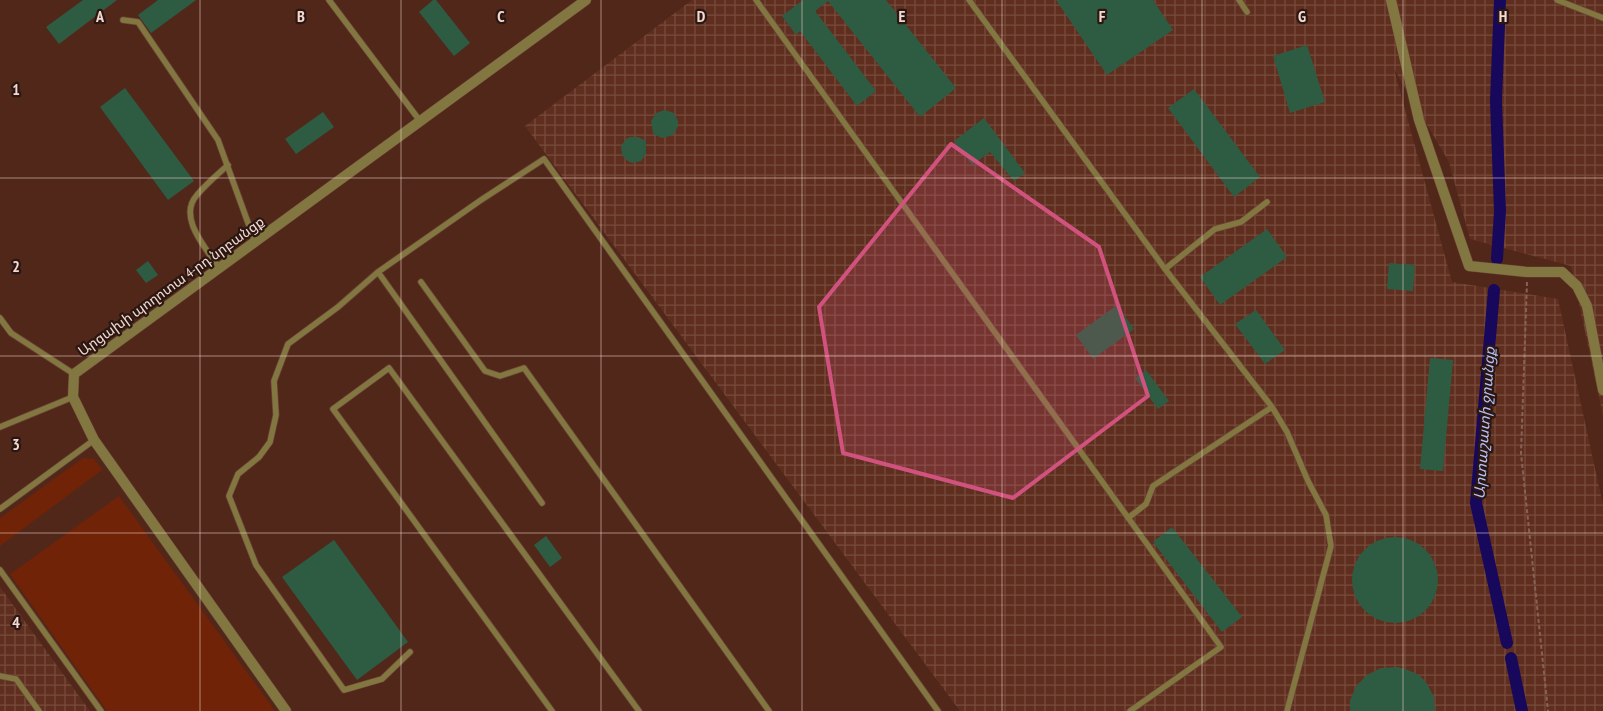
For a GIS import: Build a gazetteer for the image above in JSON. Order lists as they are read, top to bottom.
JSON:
{
  "streets": {
    "street": ["Արցախի պողոտա 4-րդ նրբանցք"]
  },
  "water": ["Արտաշատի ջրանցք"],
  "grid": {
    "columns": [
      "A",
      "B",
      "C",
      "D",
      "E",
      "F",
      "G",
      "H"
    ],
    "rows": [
      "1",
      "2",
      "3",
      "4"
    ]
  }
}
